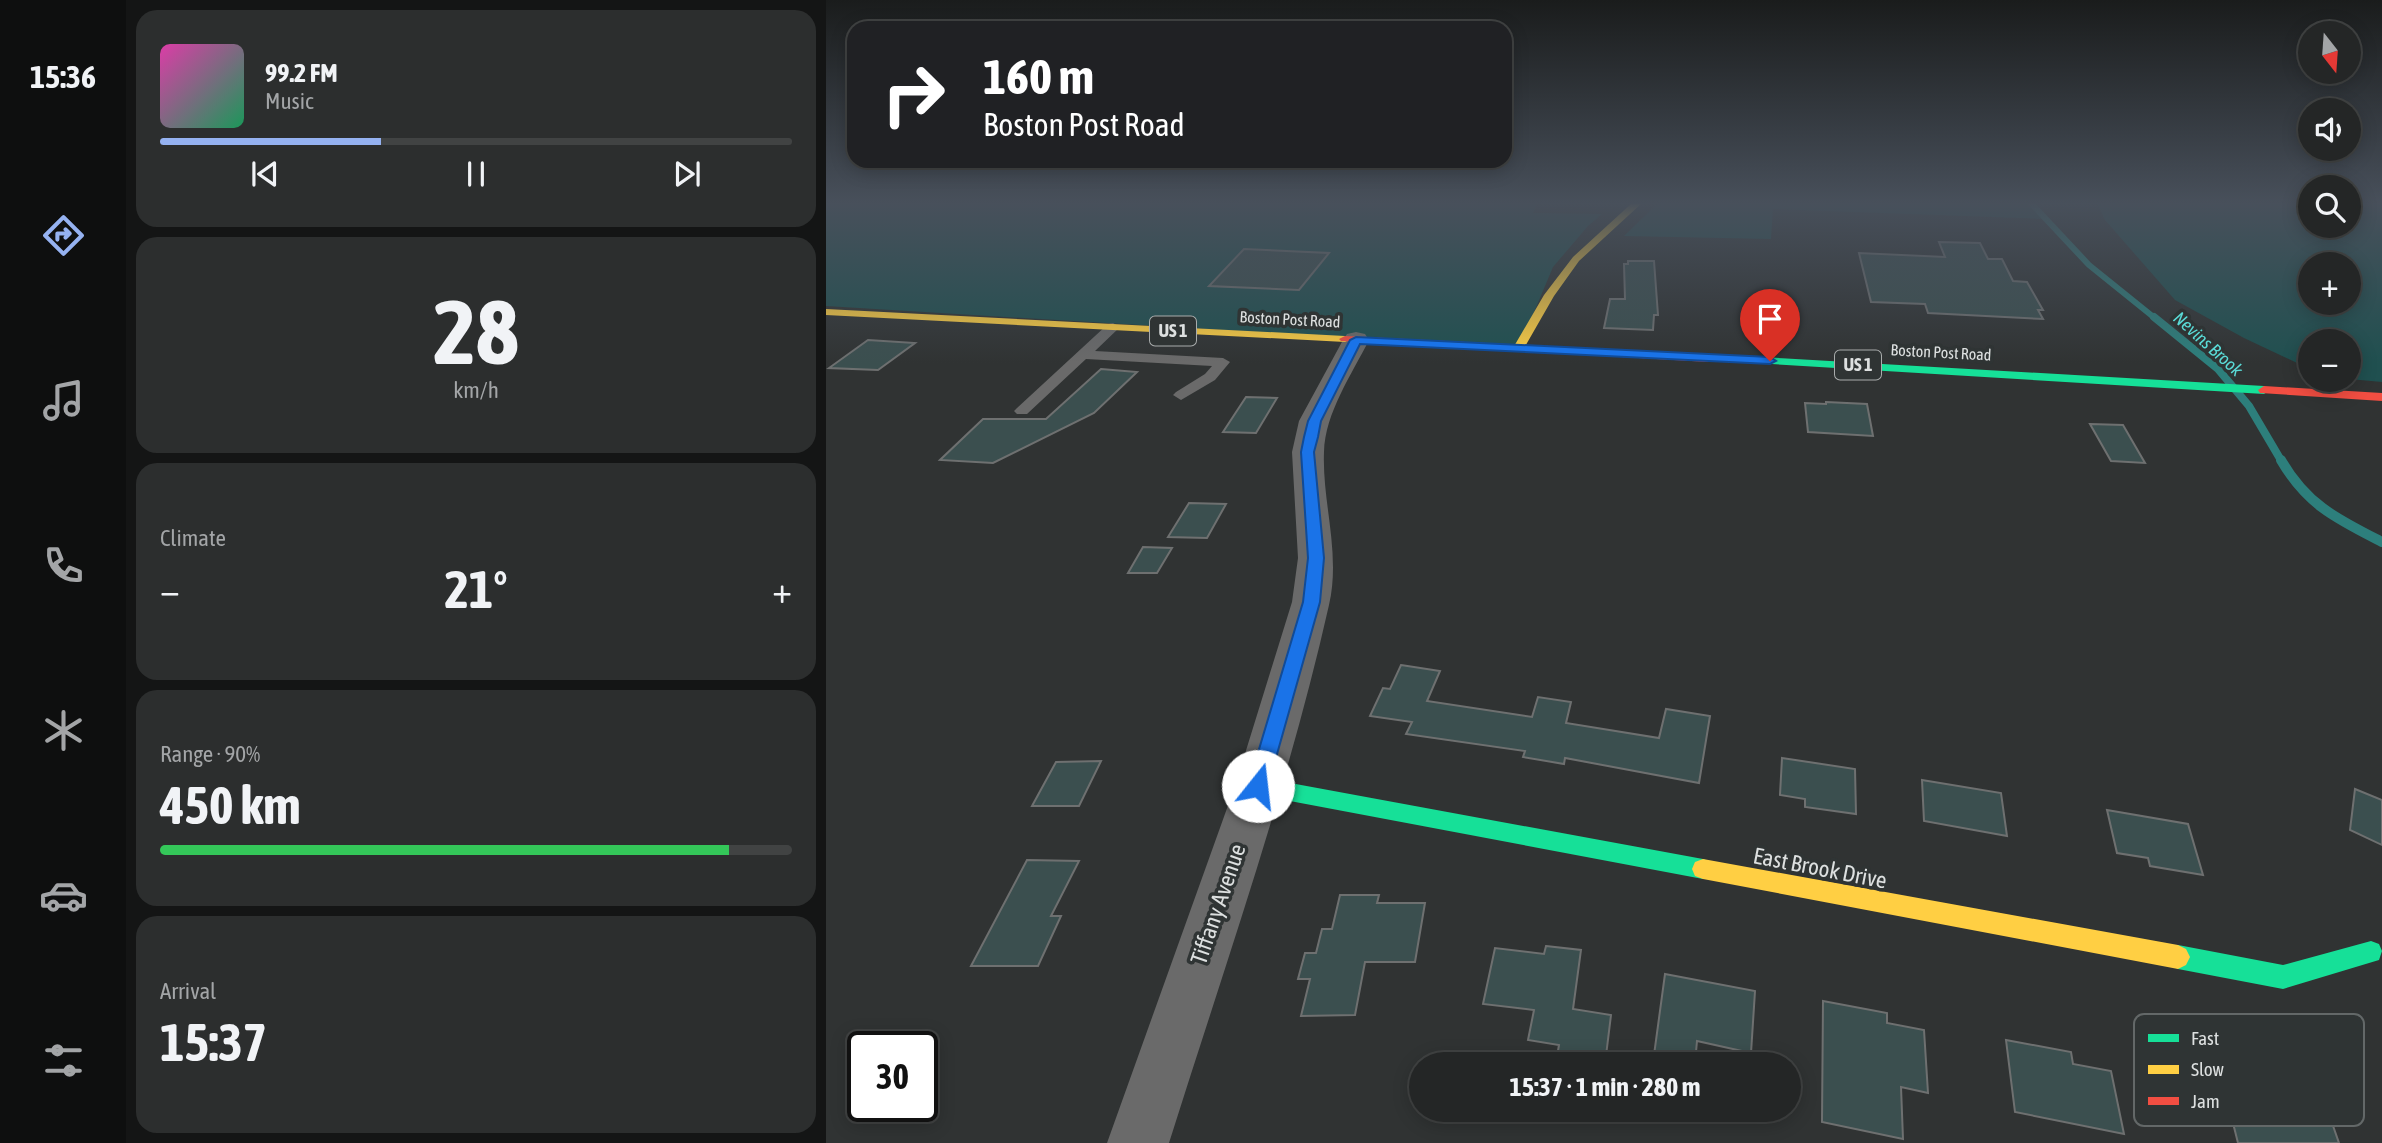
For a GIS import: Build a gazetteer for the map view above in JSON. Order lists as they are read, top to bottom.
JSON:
{
  "streets": {
    "main road": ["Boston Post Road", "US 1", "East Brook Drive"],
    "street": ["Tiffany Avenue"]
  },
  "crossings": [
    ["Boston Post Road", "Tiffany Avenue"],
    ["East Brook Drive", "Tiffany Avenue"]
  ],
  "water": ["Nevins Brook"],
  "legend": ["Fast", "Slow", "Jam"],
  "north": "bottom",
  "page": {
    "tabs": "15:36",
    "map_buttons": ["+", "−"],
    "turn": ["160 m", "Boston Post Road"],
    "song": ["99.2 FM", "Music"],
    "tile": [
      ["28", "km/h"],
      "Climate",
      ["Range · 90%", "450 km"],
      ["Arrival", "15:37"]
    ],
    "heat": ["−", "21°", "+"],
    "limit": "30",
    "trip": "15:37 · 1 min · 280 m"
  }
}
